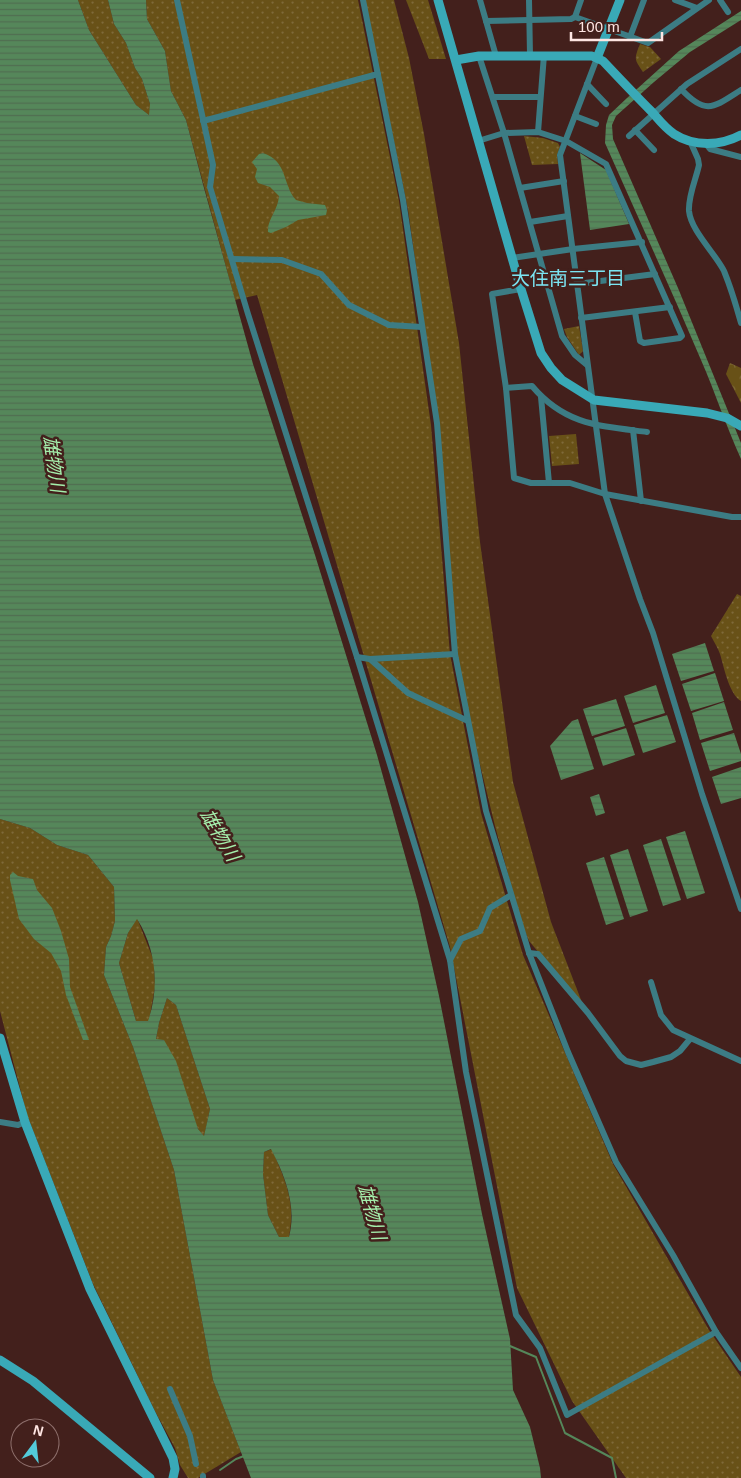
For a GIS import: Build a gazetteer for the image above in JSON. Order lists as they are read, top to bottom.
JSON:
{
  "districts": ["大住南三丁目"],
  "water": ["雄物川"],
  "scale_bar": "100 m",
  "north": "top"
}
